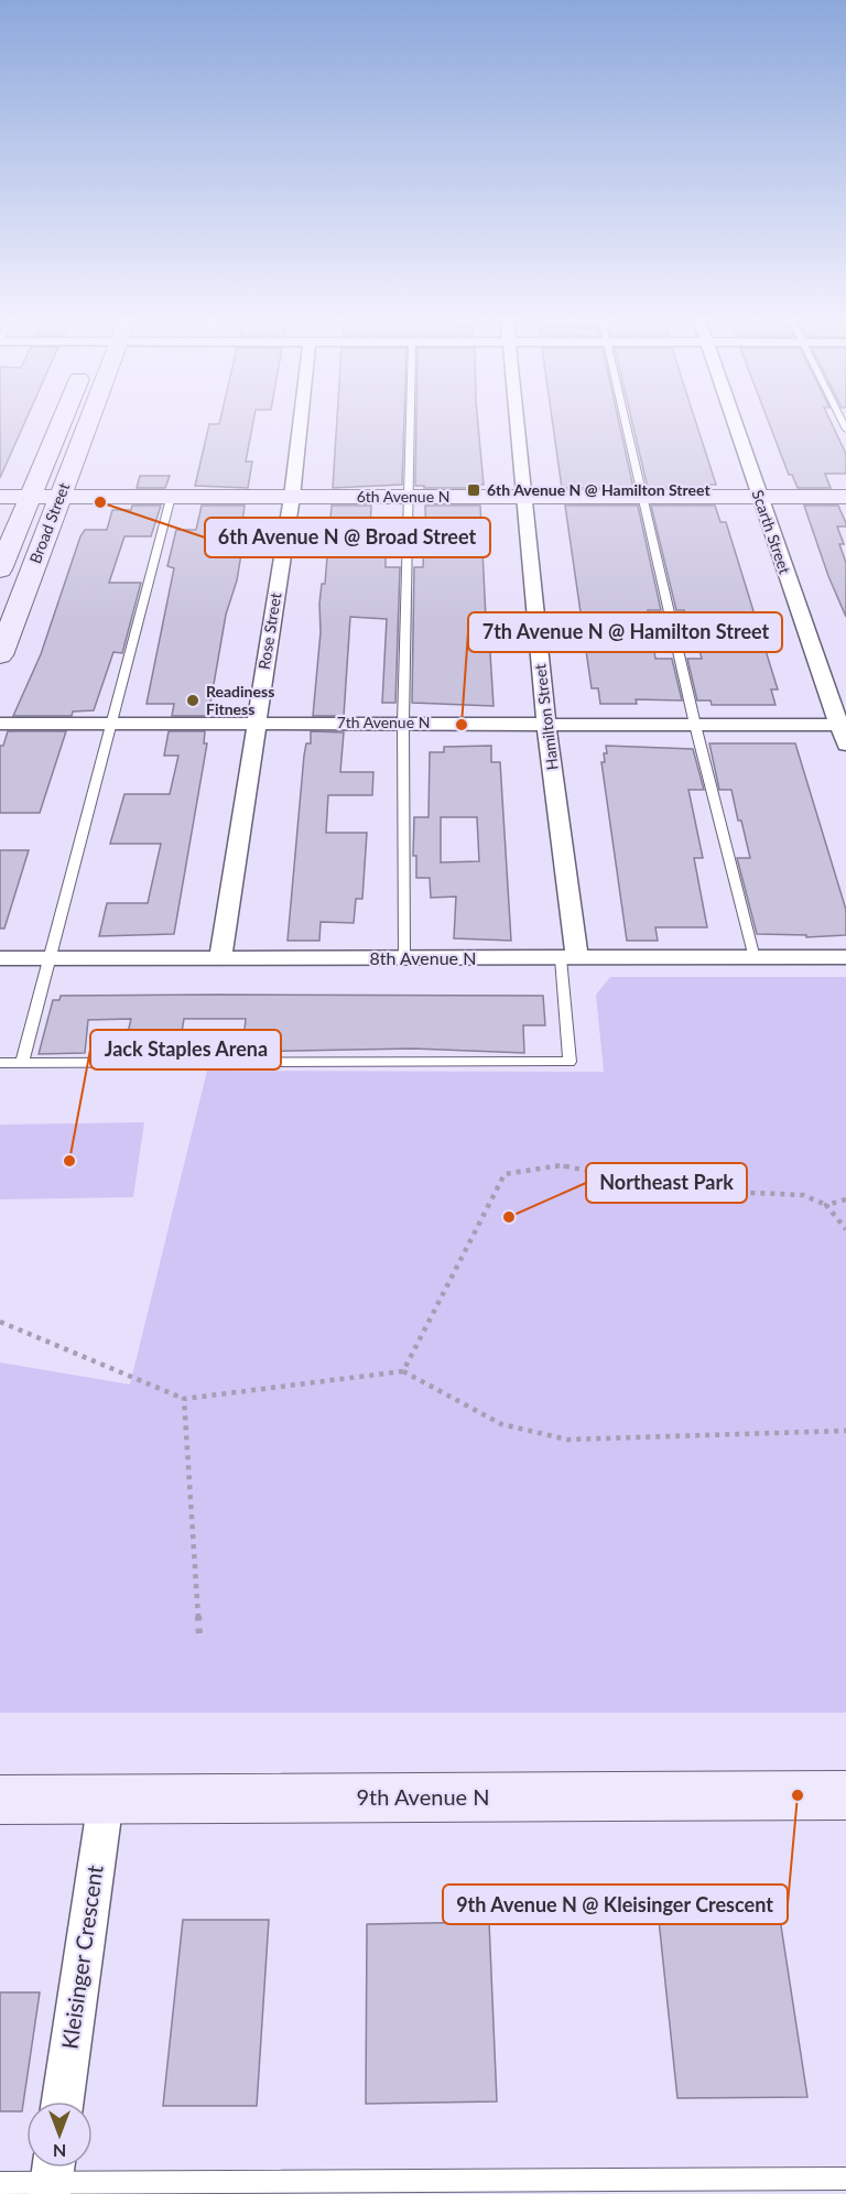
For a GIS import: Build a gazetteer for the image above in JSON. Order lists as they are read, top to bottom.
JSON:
{
  "streets": {
    "main road": ["6th Avenue N", "Broad Street", "9th Avenue N"],
    "street": [
      "Scarth Street",
      "Rose Street",
      "Hamilton Street",
      "7th Avenue N",
      "8th Avenue N",
      "Kleisinger Crescent"
    ]
  },
  "crossings": [
    ["6th Avenue N", "Broad Street"],
    ["6th Avenue N", "Scarth Street"],
    ["6th Avenue N", "Rose Street"],
    ["6th Avenue N", "Hamilton Street"],
    ["Scarth Street", "7th Avenue N"],
    ["Rose Street", "7th Avenue N"],
    ["Rose Street", "8th Avenue N"],
    ["Hamilton Street", "7th Avenue N"],
    ["Hamilton Street", "8th Avenue N"],
    ["9th Avenue N", "Kleisinger Crescent"]
  ],
  "places": {
    "transit": ["6th Avenue N @ Hamilton Street"],
    "other": [
      "6th Avenue N @ Broad Street",
      "Readiness Fitness",
      "7th Avenue N @ Hamilton Street",
      "Jack Staples Arena",
      "Northeast Park",
      "9th Avenue N @ Kleisinger Crescent"
    ]
  },
  "north": "bottom"
}
